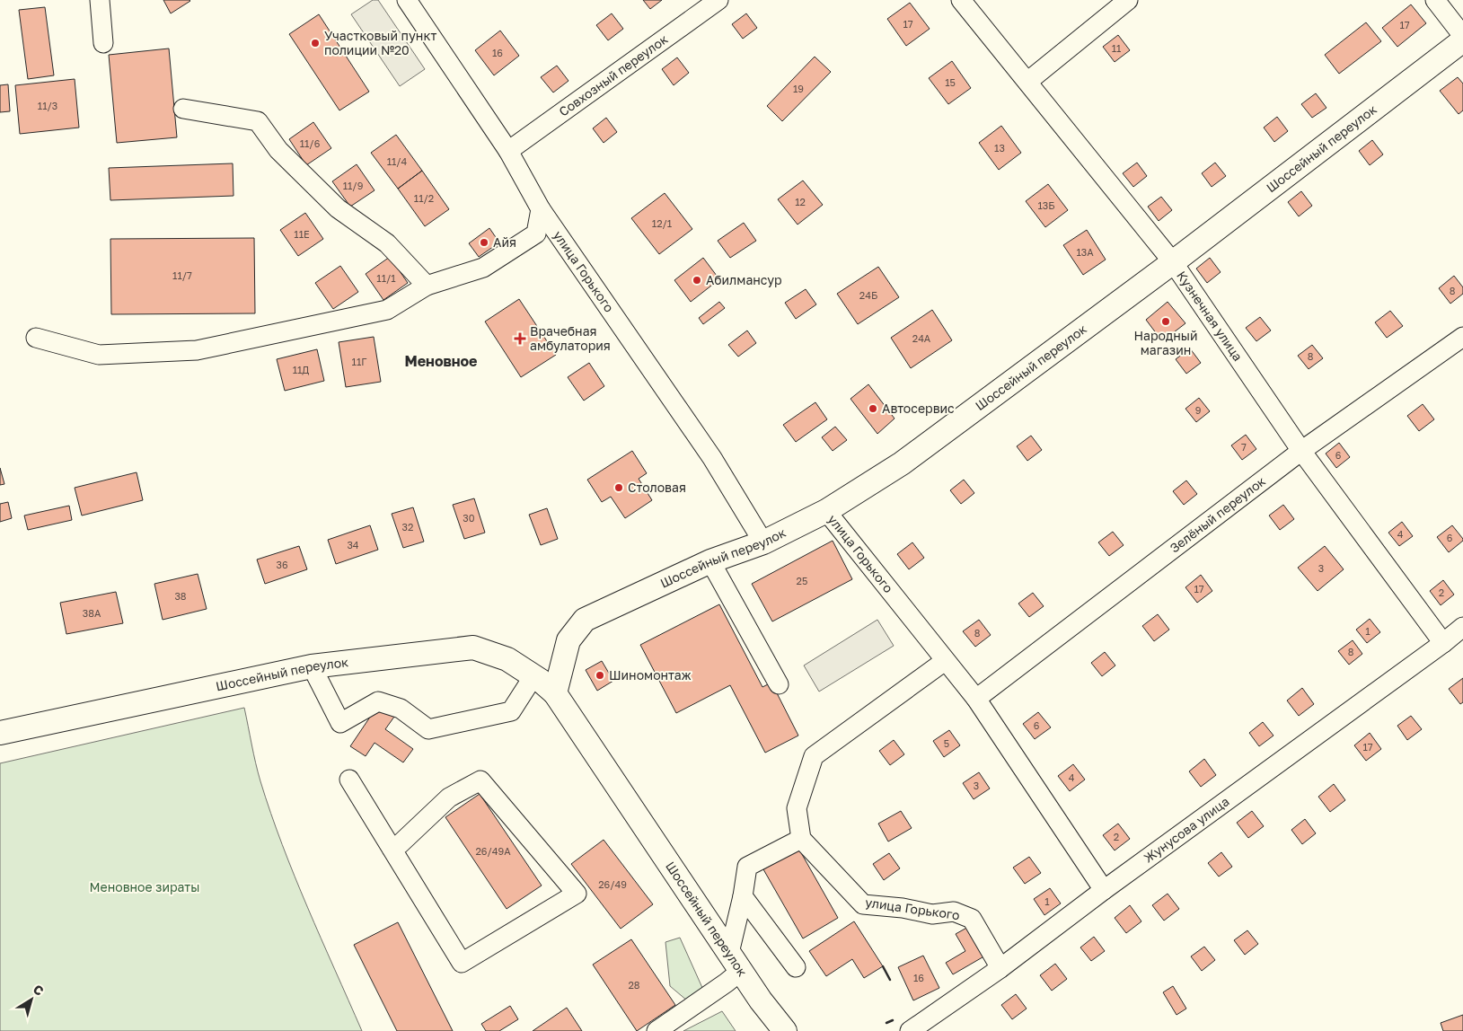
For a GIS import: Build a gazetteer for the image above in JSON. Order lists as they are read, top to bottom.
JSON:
{
  "streets": {
    "main road": ["Шоссейный переулок"],
    "street": [
      "Совхозный переулок",
      "улица Горького",
      "Кузнечная улица",
      "Зелёный переулок",
      "Жунусова улица"
    ]
  },
  "crossings": [
    ["Совхозный переулок", "улица Горького"],
    ["Шоссейный переулок", "улица Горького"],
    ["Шоссейный переулок", "Кузнечная улица"],
    ["улица Горького", "Зелёный переулок"],
    ["улица Горького", "Жунусова улица"],
    ["Кузнечная улица", "Зелёный переулок"],
    ["Кузнечная улица", "Жунусова улица"]
  ],
  "districts": ["Меновное"],
  "parks": ["Меновное зираты"],
  "places": {
    "other": [
      "Участковый пункт полиции №20",
      "Айя",
      "Абилмансур",
      "Народный магазин",
      "Автосервис",
      "Столовая",
      "Шиномонтаж"
    ],
    "health": ["Врачебная амбулатория"]
  },
  "house_numbers": [
    "17",
    "17",
    "11",
    "16",
    "15",
    "19",
    "11/3",
    "11/6",
    "13",
    "11/4",
    "11/9",
    "11/2",
    "12",
    "13Б",
    "12/1",
    "11Е",
    "13А",
    "11/7",
    "11/1",
    "8",
    "24Б",
    "24А",
    "8",
    "11Г",
    "11Д",
    "9",
    "7",
    "6",
    "30",
    "32",
    "4",
    "6",
    "34",
    "36",
    "3",
    "25",
    "17",
    "2",
    "38",
    "38А",
    "1",
    "8",
    "8",
    "6",
    "5",
    "17",
    "4",
    "3",
    "2",
    "26/49А",
    "26/49",
    "1",
    "16",
    "28"
  ],
  "north": "top right"
}
